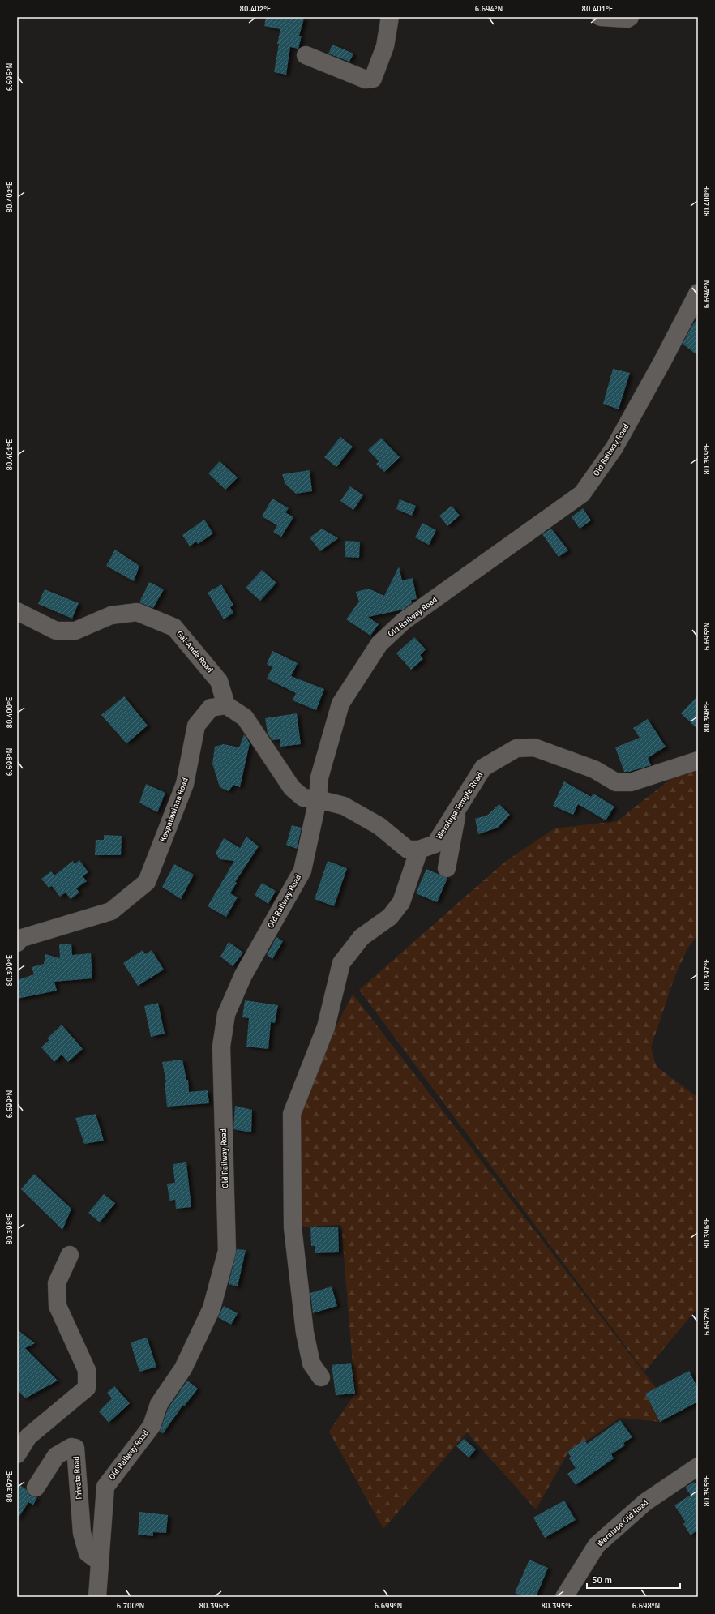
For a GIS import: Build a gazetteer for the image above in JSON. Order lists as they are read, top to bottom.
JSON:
{
  "streets": {
    "street": [
      "Old Railway Road",
      "Gal-Anda Road",
      "Weralupa Temple Road",
      "Kospalawinna Road",
      "Private Road",
      "Weralupe Old Road"
    ]
  },
  "crossings": [
    ["Old Railway Road", "Private Road"],
    ["Gal-Anda Road", "Kospalawinna Road"]
  ],
  "scale_bar": "50 m",
  "coordinates": [
    "80.402°E",
    "6.694°N",
    "80.401°E",
    "6.696°N",
    "80.400°E",
    "80.399°E",
    "6.695°N",
    "80.398°E",
    "6.698°N",
    "80.397°E",
    "6.699°N",
    "80.396°E",
    "6.697°N",
    "80.395°E",
    "6.700°N"
  ]
}
